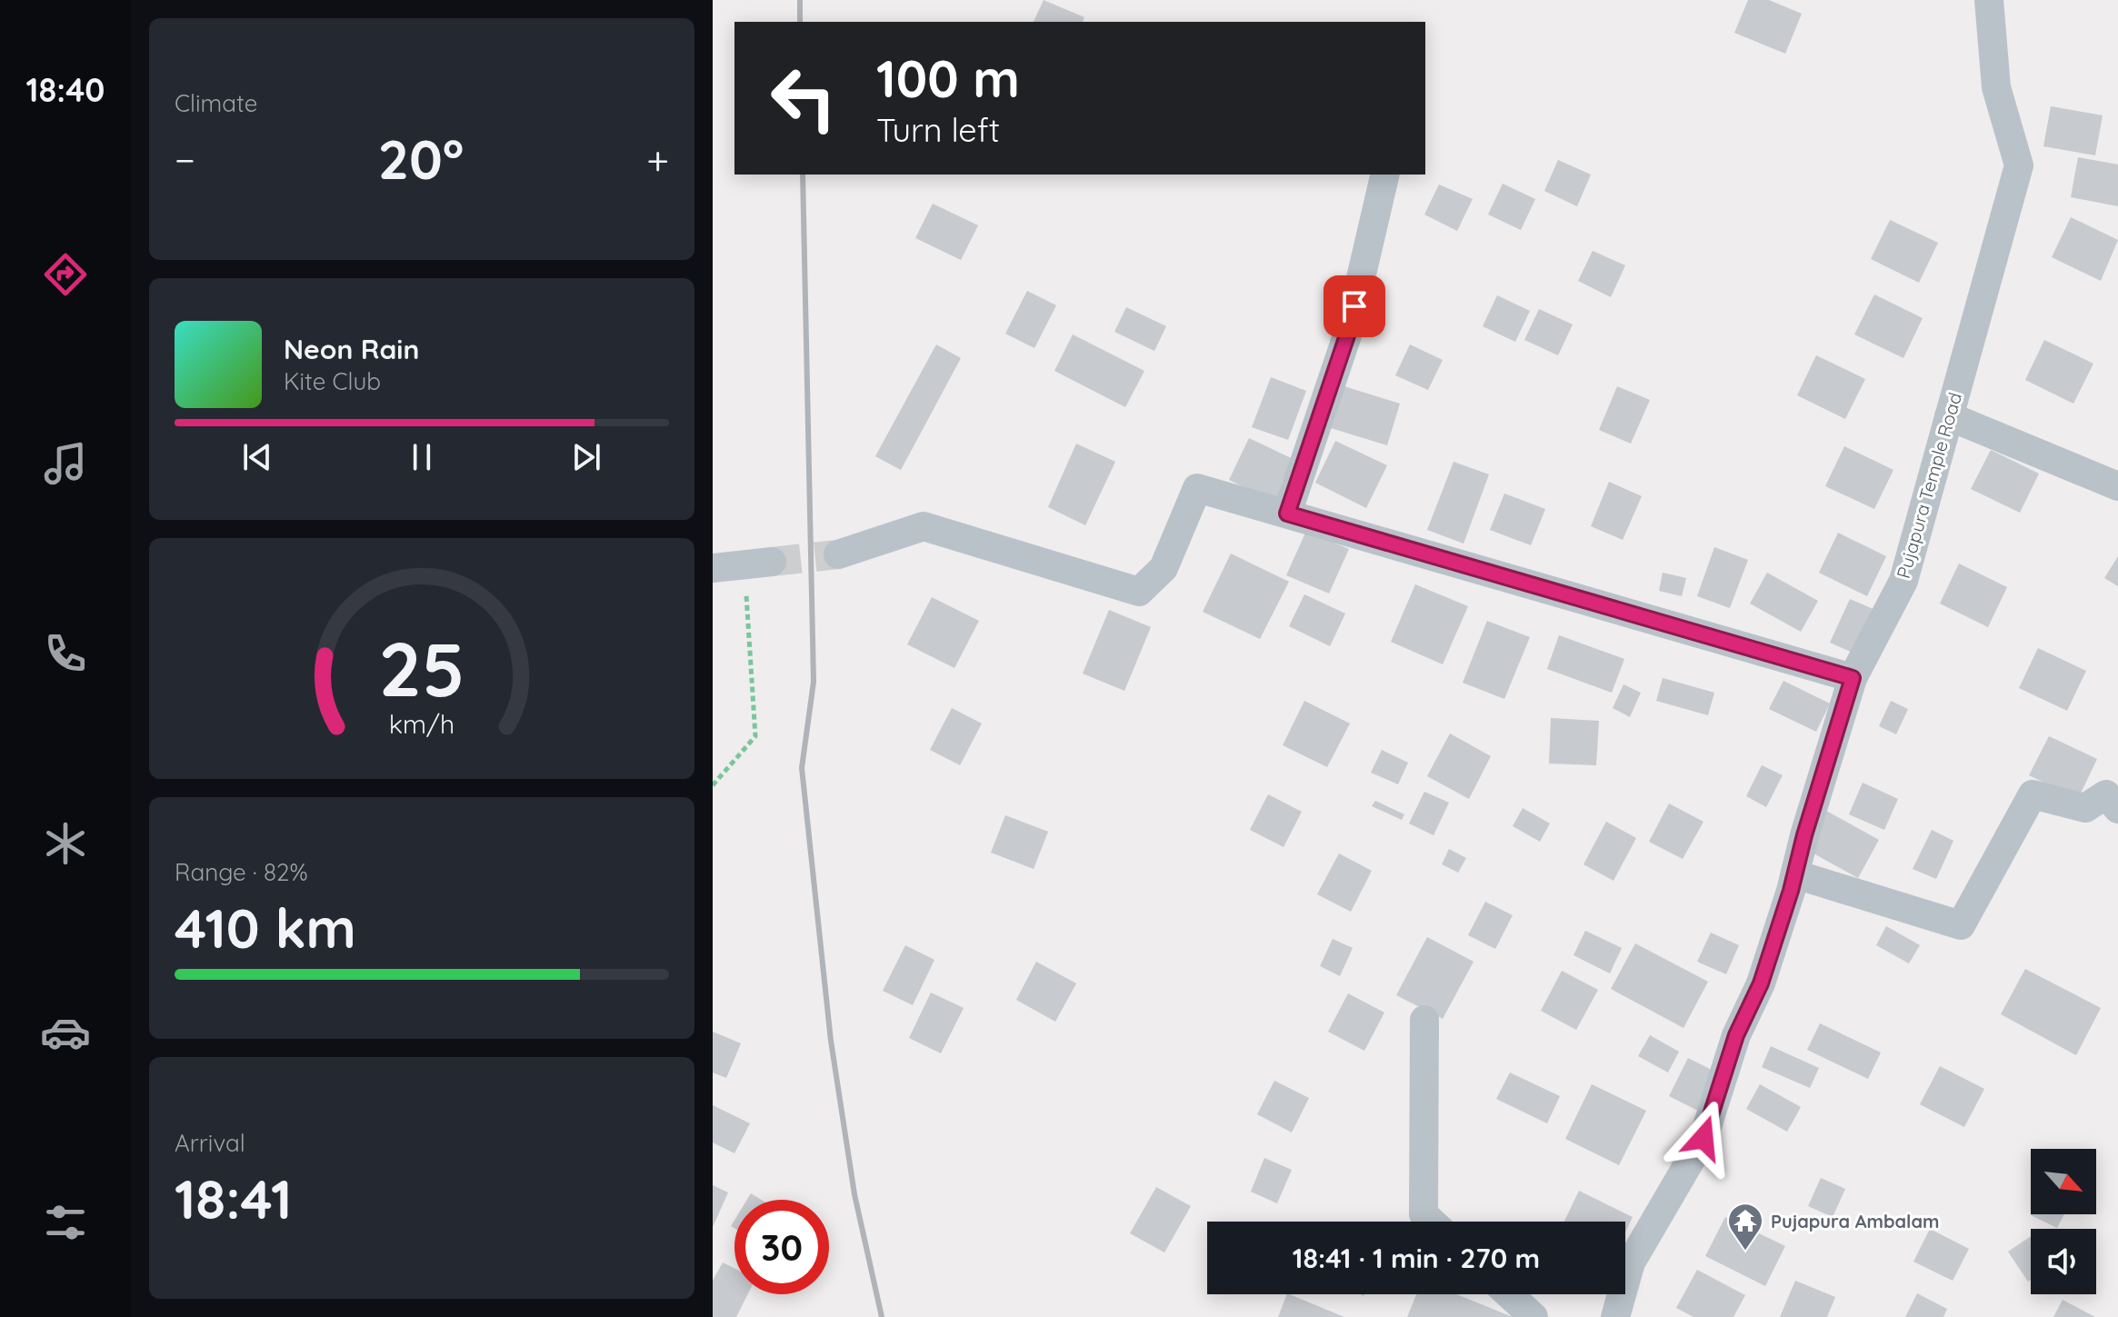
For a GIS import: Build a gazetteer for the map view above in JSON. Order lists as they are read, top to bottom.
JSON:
{
  "streets": {
    "street": ["Pujapura Temple Road"]
  },
  "places": {
    "temple": ["Pujapura Ambalam"]
  },
  "north": "bottom right",
  "page": {
    "tabs": "18:40",
    "tile": [
      "Climate",
      ["Range · 82%", "410 km"],
      ["Arrival", "18:41"]
    ],
    "turn": ["100 m", "Turn left"],
    "heat": ["−", "20°", "+"],
    "song": ["Neon Rain", "Kite Club"],
    "limit": "30",
    "trip": "18:41 · 1 min · 270 m",
    "gauge": ["25", "km/h"]
  }
}
